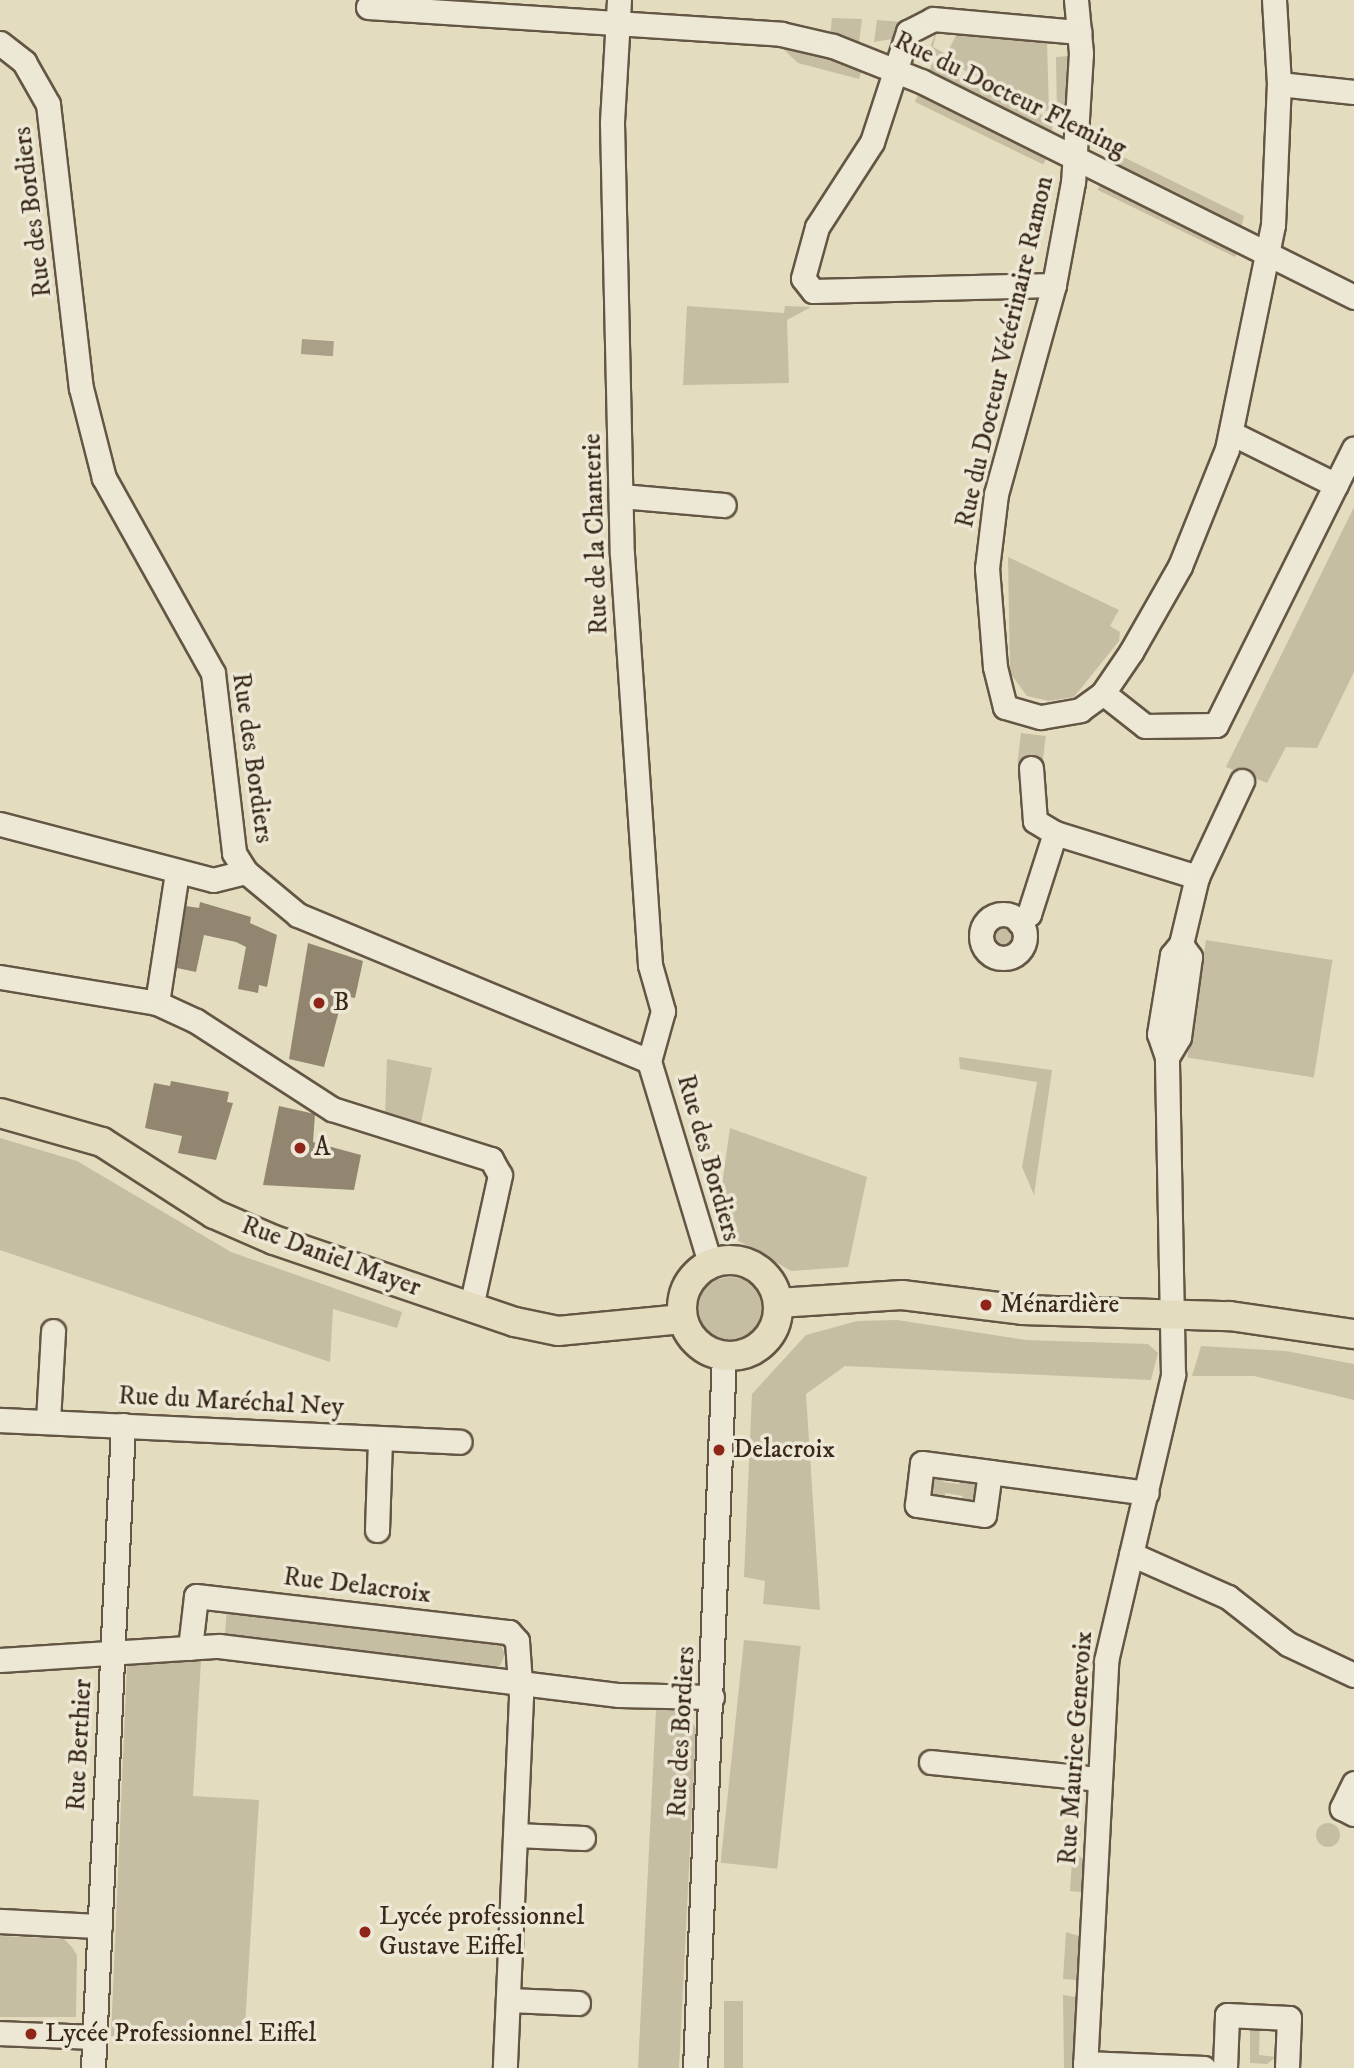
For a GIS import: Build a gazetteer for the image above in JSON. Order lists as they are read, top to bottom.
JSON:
{
  "streets": {
    "main road": ["Rue Daniel Mayer"],
    "street": [
      "Rue du Docteur Fleming",
      "Rue des Bordiers",
      "Rue du Docteur Vétérinaire Ramon",
      "Rue de la Chanterie",
      "Rue du Maréchal Ney",
      "Rue Delacroix",
      "Rue Berthier",
      "Rue Maurice Genevoix"
    ]
  },
  "crossings": [
    ["Rue du Docteur Fleming", "Rue du Docteur Vétérinaire Ramon"],
    ["Rue du Docteur Fleming", "Rue de la Chanterie"],
    ["Rue des Bordiers", "Rue de la Chanterie"],
    ["Rue des Bordiers", "Rue Daniel Mayer"],
    ["Rue du Maréchal Ney", "Rue Berthier"]
  ],
  "places": [
    "B",
    "A",
    "Ménardière",
    "Delacroix",
    "Lycée professionnel Gustave Eiffel",
    "Lycée Professionnel Eiffel"
  ]
}
